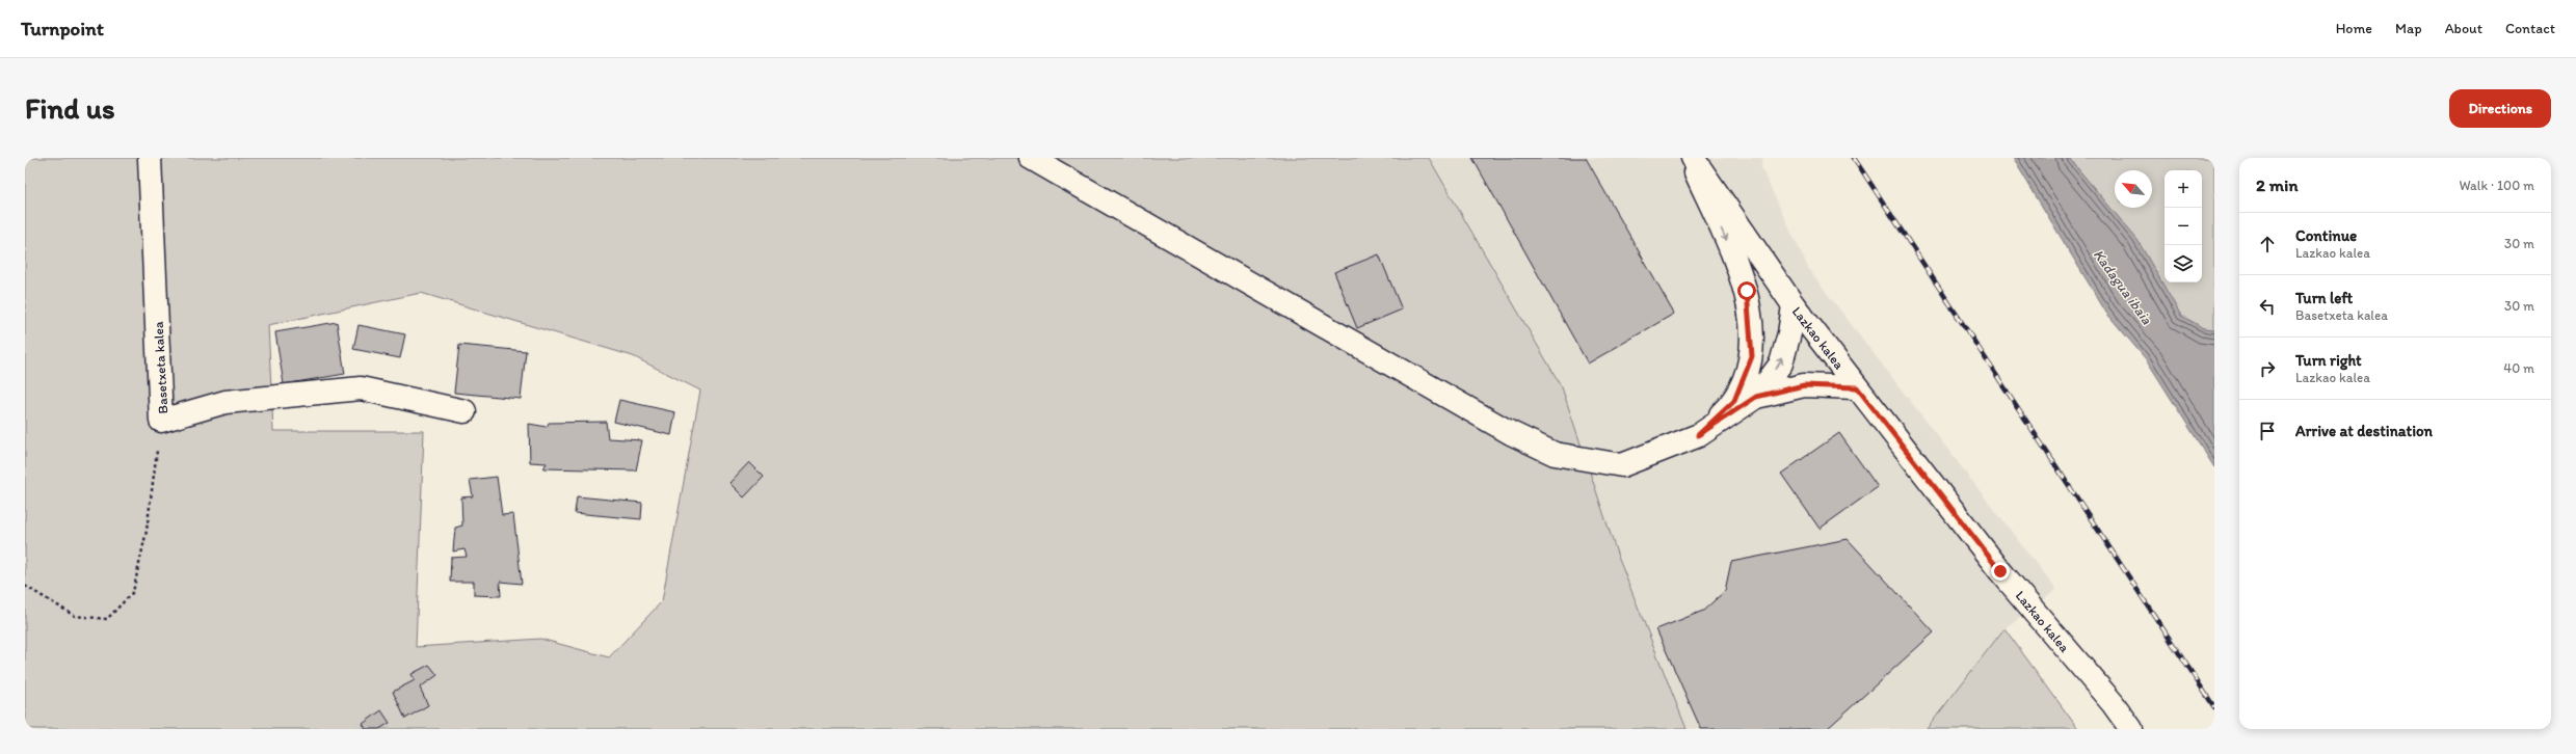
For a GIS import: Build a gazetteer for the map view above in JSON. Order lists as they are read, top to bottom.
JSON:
{
  "streets": {
    "street": ["Lazkao kalea", "Basetxeta kalea"]
  },
  "water": ["Kadagua ibaia"],
  "north": "top left",
  "page": {
    "header": "Turnpoint",
    "nav": [
      "Home",
      "Map",
      "About",
      "Contact"
    ],
    "buttons": "Directions",
    "title": "Find us",
    "heading": ["2 min", "Walk · 100 m"],
    "map_buttons": ["+", "−"],
    "list": [
      ["Continue", "Lazkao kalea", "30 m"],
      ["Turn left", "Basetxeta kalea", "30 m"],
      ["Turn right", "Lazkao kalea", "40 m"],
      "Arrive at destination"
    ]
  }
}
